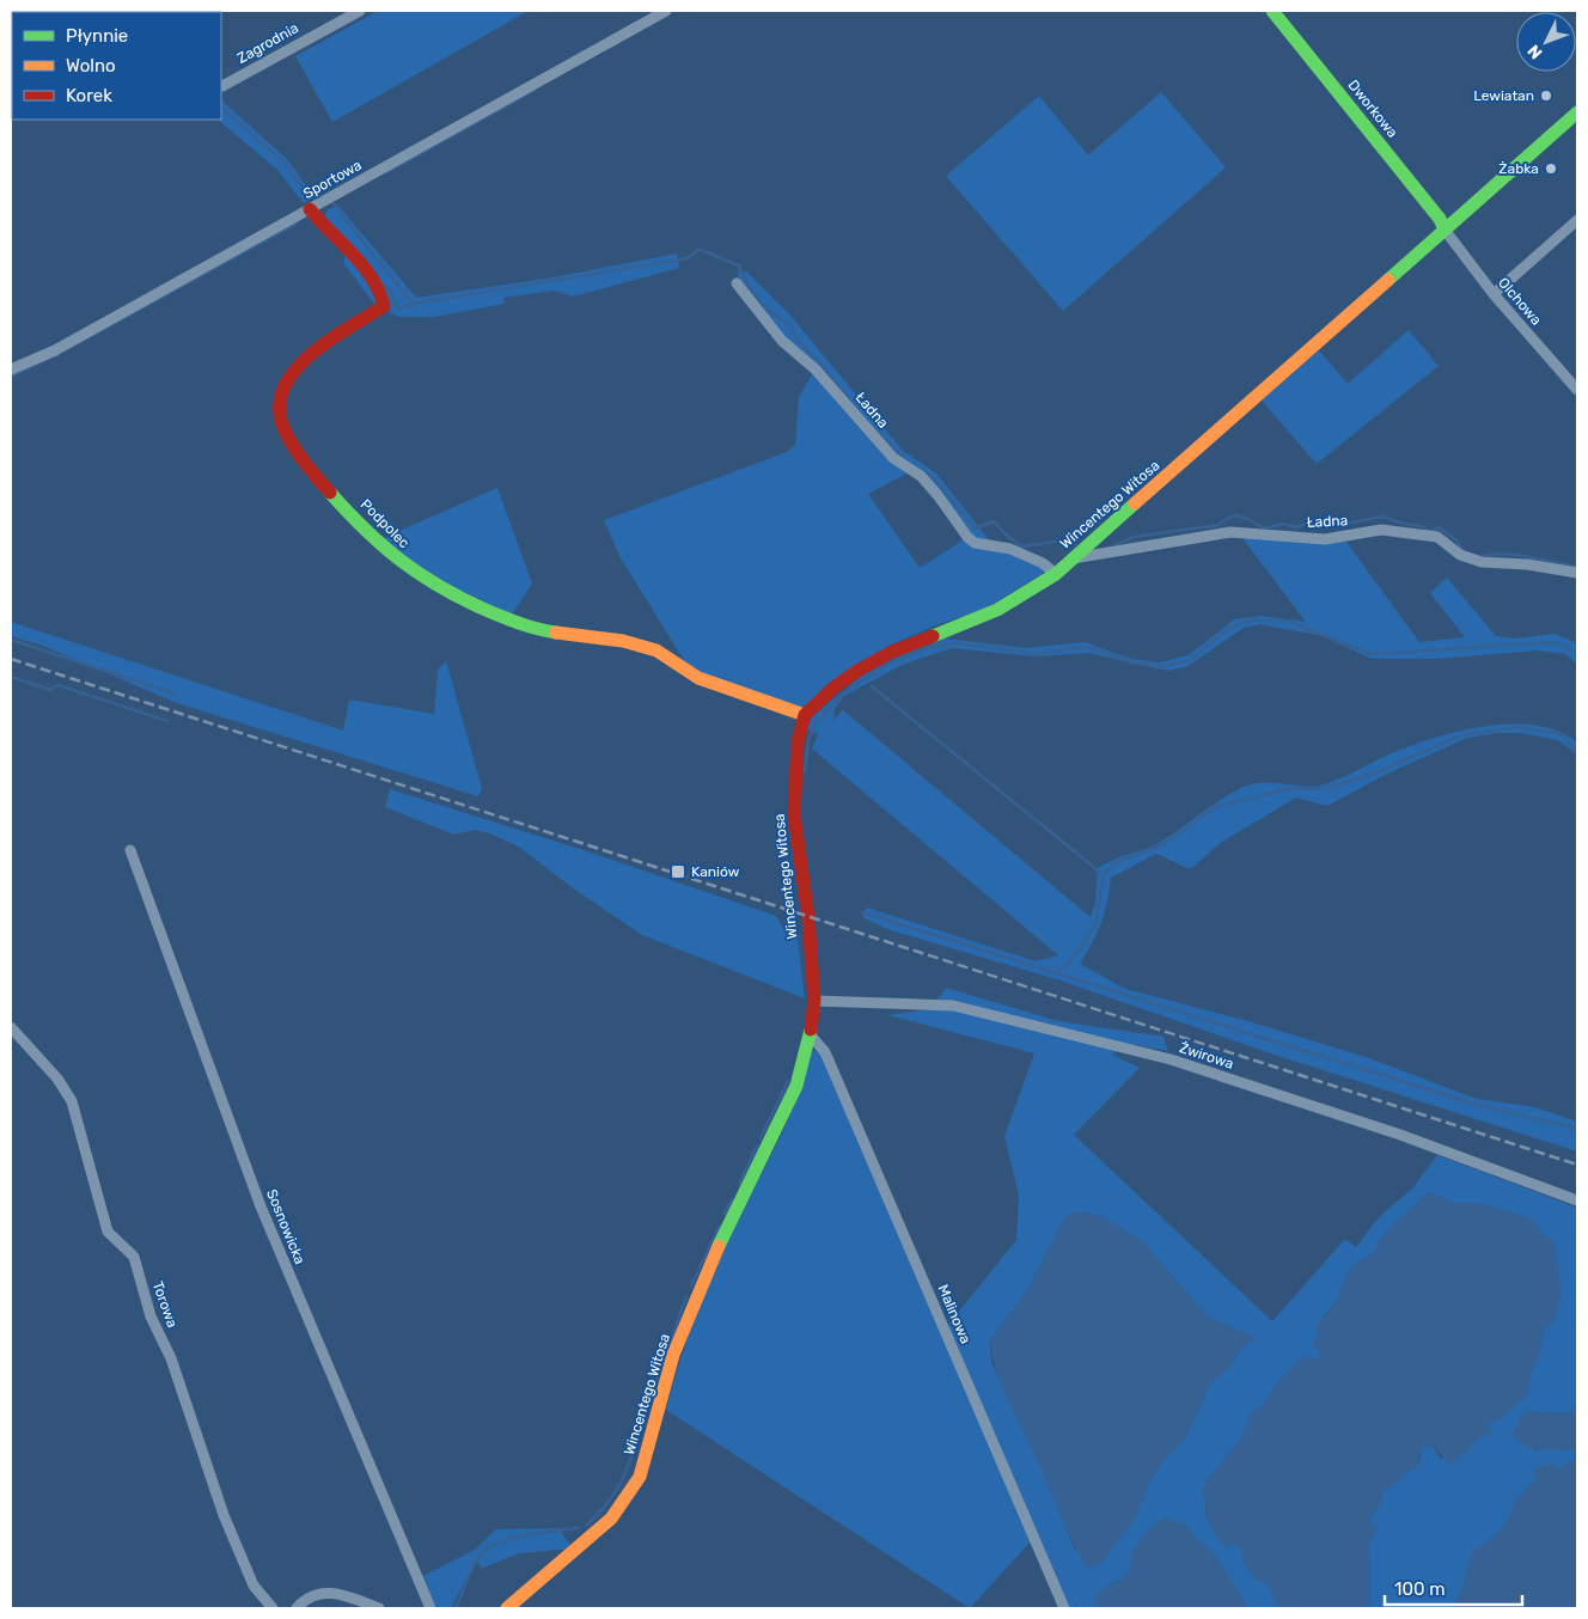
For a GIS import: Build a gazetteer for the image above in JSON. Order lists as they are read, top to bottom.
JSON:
{
  "streets": {
    "street": [
      "Zagrodnia",
      "Dworkowa",
      "Sportowa",
      "Olchowa",
      "Ładna",
      "Wincentego Witosa",
      "Podpolec",
      "Żwirowa",
      "Sosnowicka",
      "Torowa",
      "Malinowa"
    ]
  },
  "crossings": [
    ["Dworkowa", "Olchowa"],
    ["Dworkowa", "Wincentego Witosa"],
    ["Sportowa", "Podpolec"],
    ["Olchowa", "Wincentego Witosa"],
    ["Ładna", "Wincentego Witosa"],
    ["Wincentego Witosa", "Podpolec"],
    ["Wincentego Witosa", "Żwirowa"],
    ["Wincentego Witosa", "Malinowa"]
  ],
  "places": {
    "other": ["Lewiatan", "Żabka"],
    "transit": ["Kaniów"]
  },
  "legend": ["Płynnie", "Wolno", "Korek"],
  "scale_bar": "100 m",
  "north": "bottom left"
}
